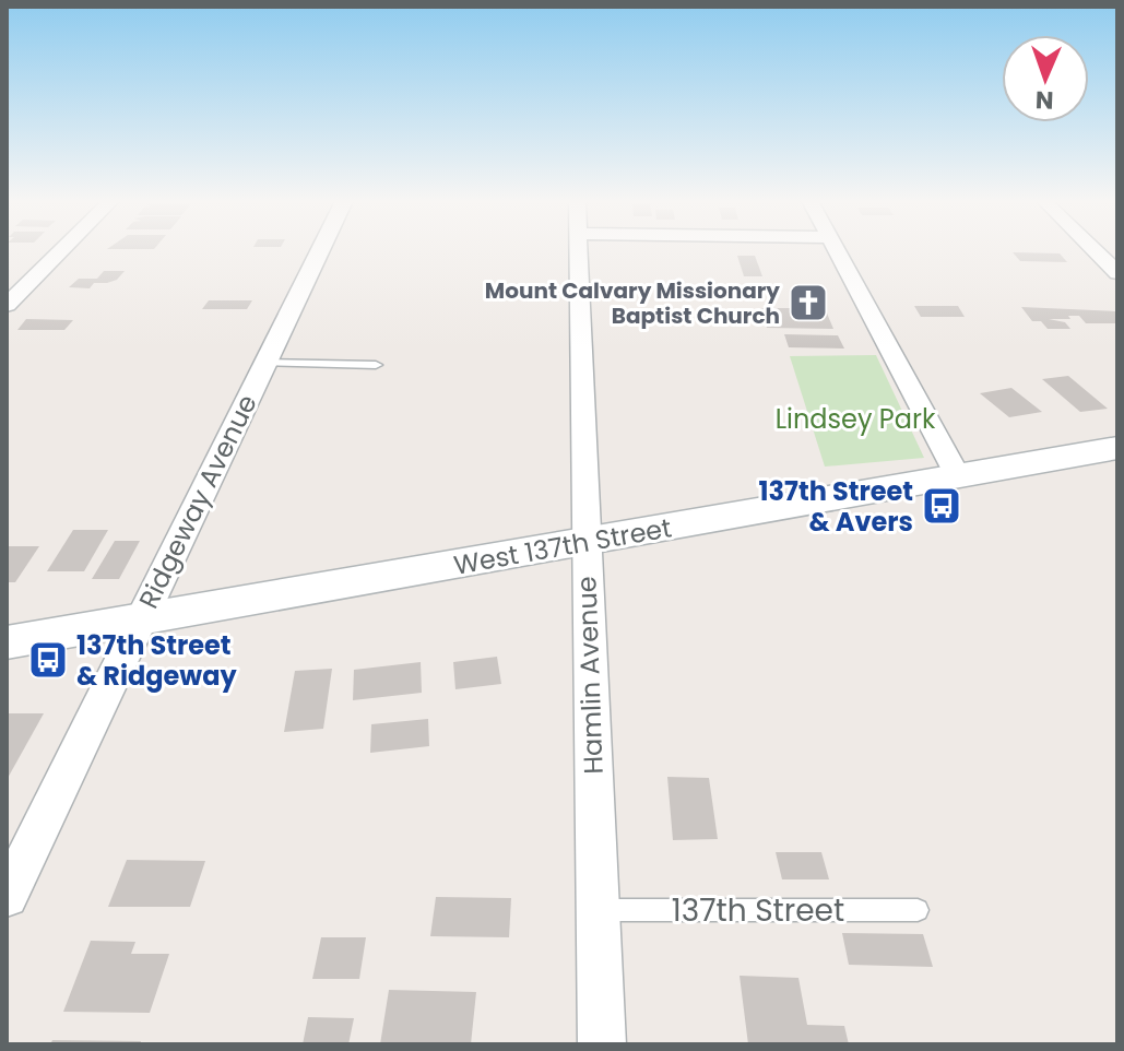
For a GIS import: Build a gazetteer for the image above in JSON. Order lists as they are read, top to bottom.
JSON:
{
  "streets": {
    "main road": ["West 137th Street"],
    "street": ["Ridgeway Avenue", "Hamlin Avenue"],
    "lane": ["137th Street"]
  },
  "crossings": [
    ["Ridgeway Avenue", "West 137th Street"],
    ["West 137th Street", "Hamlin Avenue"],
    ["Hamlin Avenue", "137th Street"]
  ],
  "parks": ["Lindsey Park"],
  "places": {
    "church": ["Mount Calvary Missionary Baptist Church"],
    "bus stop": ["137th Street & Avers", "137th Street & Ridgeway"]
  },
  "north": "bottom"
}
